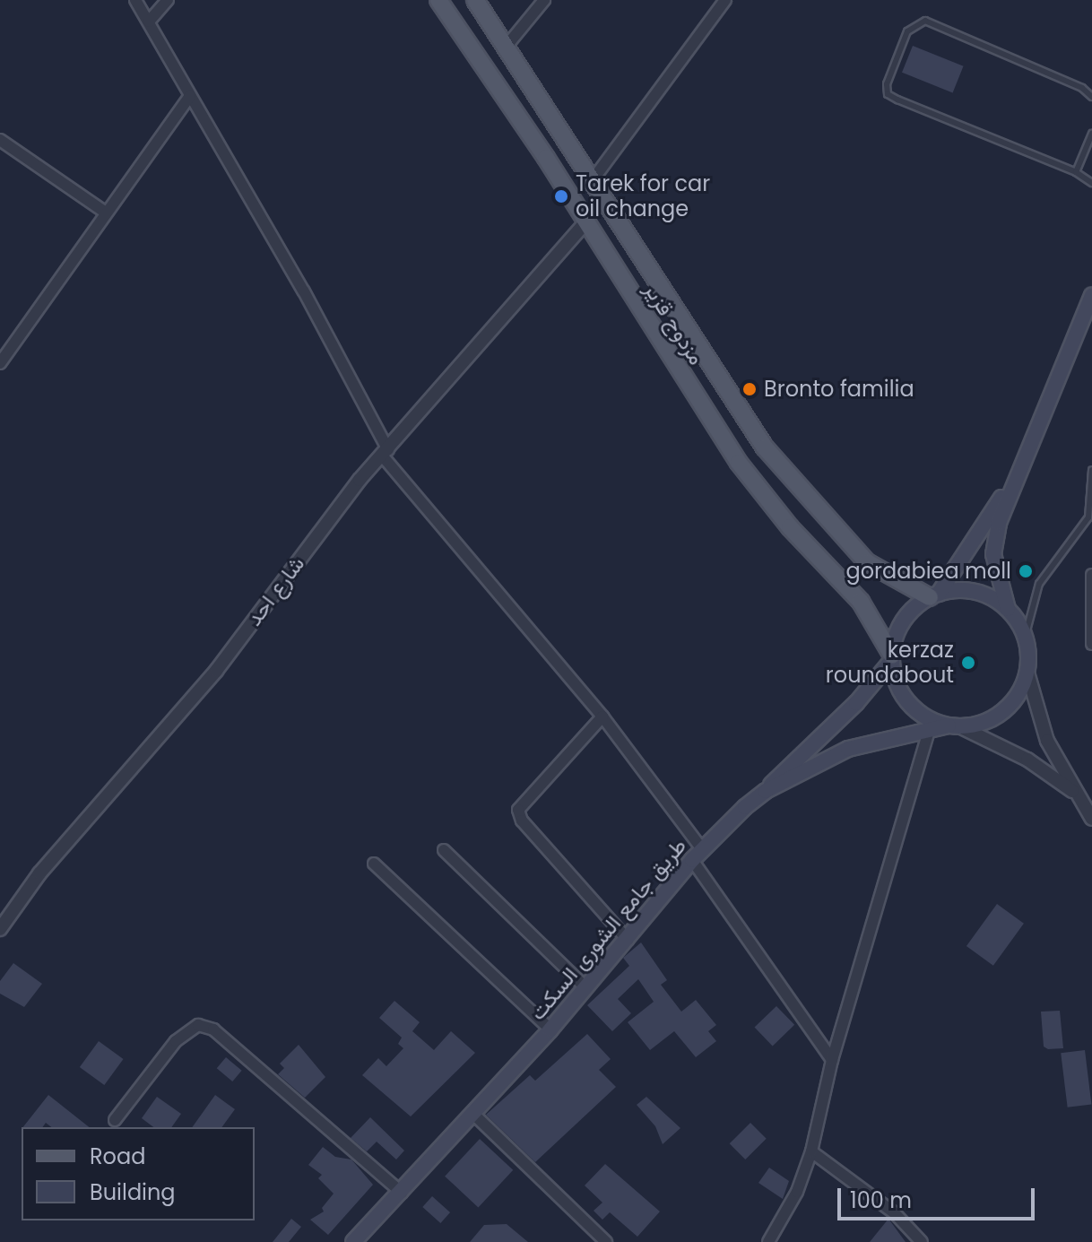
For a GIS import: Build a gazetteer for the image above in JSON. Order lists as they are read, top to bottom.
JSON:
{
  "streets": {
    "main road": ["مزدوج قزير", "طريق جامع الشورى السكت"],
    "street": ["شارع احد"]
  },
  "crossings": [
    ["مزدوج قزير", "شارع احد"],
    ["مزدوج قزير", "طريق جامع الشورى السكت"]
  ],
  "places": [
    "Tarek for car oil change",
    "Bronto familia",
    "gordabiea moll",
    "kerzaz roundabout"
  ],
  "legend": ["Road", "Building"],
  "scale_bar": "100 m"
}
